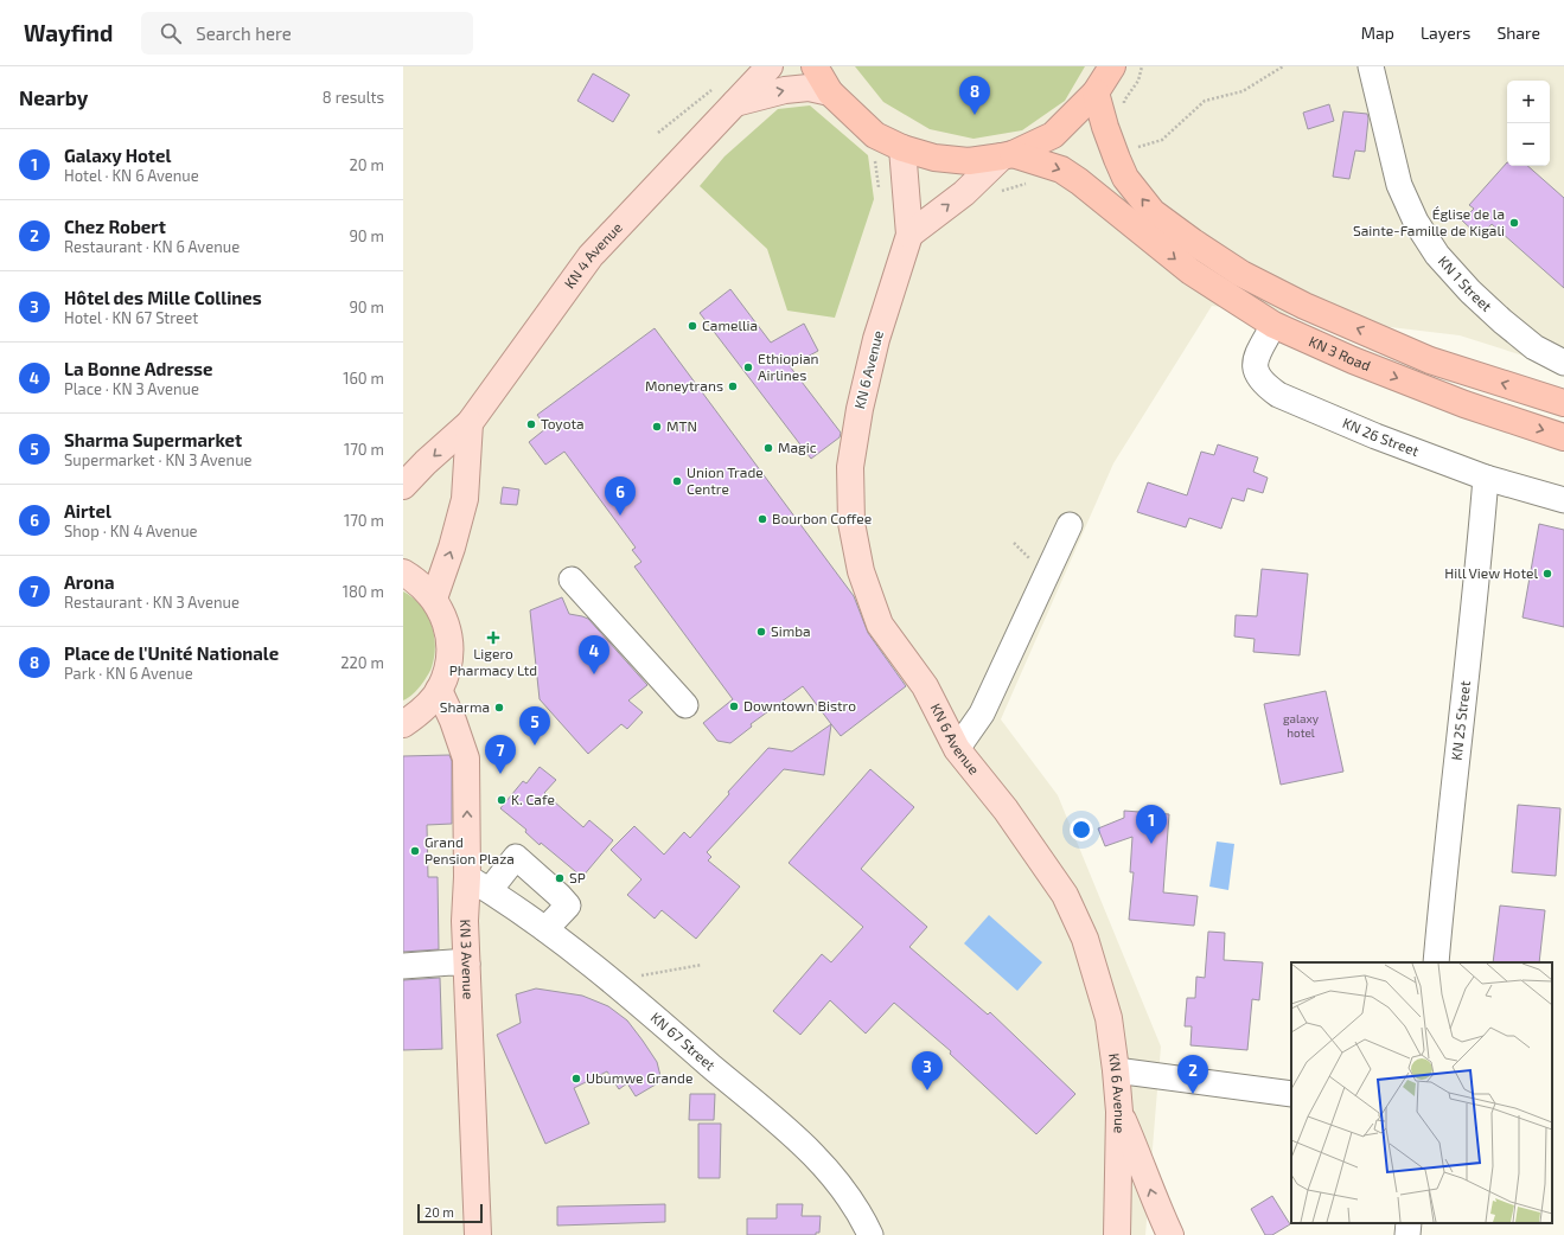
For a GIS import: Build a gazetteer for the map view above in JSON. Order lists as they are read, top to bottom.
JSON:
{
  "streets": {
    "highway": ["KN 3 Road"],
    "main road": ["KN 4 Avenue", "KN 6 Avenue", "KN 3 Avenue"],
    "street": [
      "KN 1 Street",
      "KN 26 Street",
      "KN 25 Street",
      "KN 67 Street"
    ]
  },
  "crossings": [
    ["KN 3 Road", "KN 26 Street"],
    ["KN 26 Street", "KN 25 Street"],
    ["KN 3 Avenue", "KN 67 Street"]
  ],
  "places": {
    "other": [
      "Église de la Sainte-Famille de Kigali",
      "Camellia",
      "Ethiopian Airlines",
      "Moneytrans",
      "Toyota",
      "MTN",
      "Magic",
      "Union Trade Centre",
      "Bourbon Coffee",
      "Hill View Hotel",
      "Simba",
      "Downtown Bistro",
      "Sharma",
      "K. Cafe",
      "Grand Pension Plaza",
      "SP",
      "Ubumwe Grande"
    ],
    "health": ["Ligero Pharmacy Ltd"]
  },
  "house_numbers": ["galaxy hotel"],
  "scale_bar": "20 m",
  "page": {
    "header": "Wayfind",
    "search": "Search here",
    "nav": ["Map", "Layers", "Share"],
    "heading": ["Nearby", "8 results"],
    "pins": [
      "8",
      "6",
      "4",
      "5",
      "7",
      "1",
      "3",
      "2"
    ],
    "map_buttons": ["+", "−"],
    "list": [
      {
        "mark": "1",
        "name": "Galaxy Hotel",
        "note": "Hotel · KN 6 Avenue",
        "value": "20 m"
      },
      {
        "mark": "2",
        "name": "Chez Robert",
        "note": "Restaurant · KN 6 Avenue",
        "value": "90 m"
      },
      {
        "mark": "3",
        "name": "Hôtel des Mille Collines",
        "note": "Hotel · KN 67 Street",
        "value": "90 m"
      },
      {
        "mark": "4",
        "name": "La Bonne Adresse",
        "note": "Place · KN 3 Avenue",
        "value": "160 m"
      },
      {
        "mark": "5",
        "name": "Sharma Supermarket",
        "note": "Supermarket · KN 3 Avenue",
        "value": "170 m"
      },
      {
        "mark": "6",
        "name": "Airtel",
        "note": "Shop · KN 4 Avenue",
        "value": "170 m"
      },
      {
        "mark": "7",
        "name": "Arona",
        "note": "Restaurant · KN 3 Avenue",
        "value": "180 m"
      },
      {
        "mark": "8",
        "name": "Place de l'Unité Nationale",
        "note": "Park · KN 6 Avenue",
        "value": "220 m"
      }
    ],
    "scale": "20 m"
  }
}
